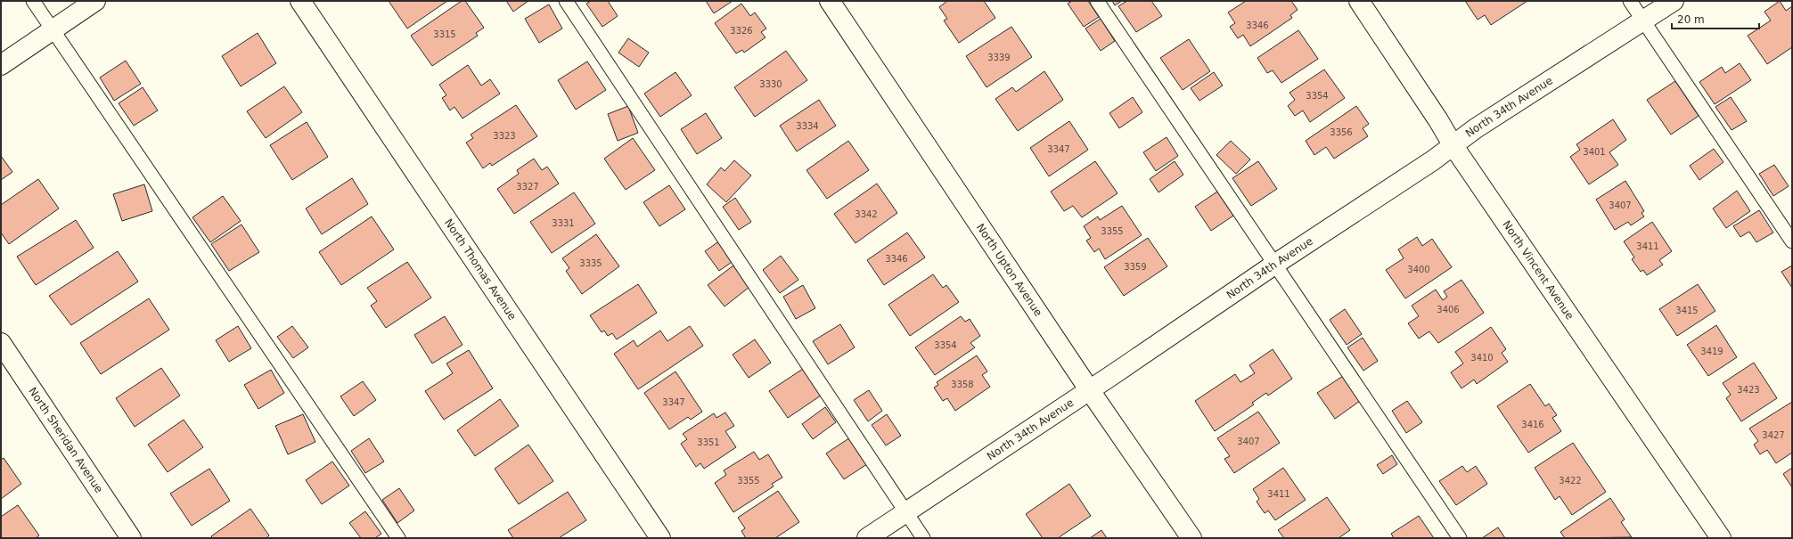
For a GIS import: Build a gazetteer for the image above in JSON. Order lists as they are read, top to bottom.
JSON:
{
  "streets": {
    "street": [
      "North 34th Avenue",
      "North Thomas Avenue",
      "North Upton Avenue",
      "North Vincent Avenue",
      "North Sheridan Avenue"
    ]
  },
  "crossings": [
    ["North 34th Avenue", "North Upton Avenue"],
    ["North 34th Avenue", "North Vincent Avenue"]
  ],
  "house_numbers": [
    "3346",
    "3326",
    "3315",
    "3339",
    "3330",
    "3354",
    "3334",
    "3356",
    "3323",
    "3347",
    "3401",
    "3327",
    "3407",
    "3342",
    "3331",
    "3355",
    "3411",
    "3346",
    "3335",
    "3359",
    "3400",
    "3406",
    "3415",
    "3354",
    "3419",
    "3410",
    "3358",
    "3423",
    "3347",
    "3416",
    "3427",
    "3407",
    "3351",
    "3355",
    "3422",
    "3411"
  ],
  "scale_bar": "20 m"
}
